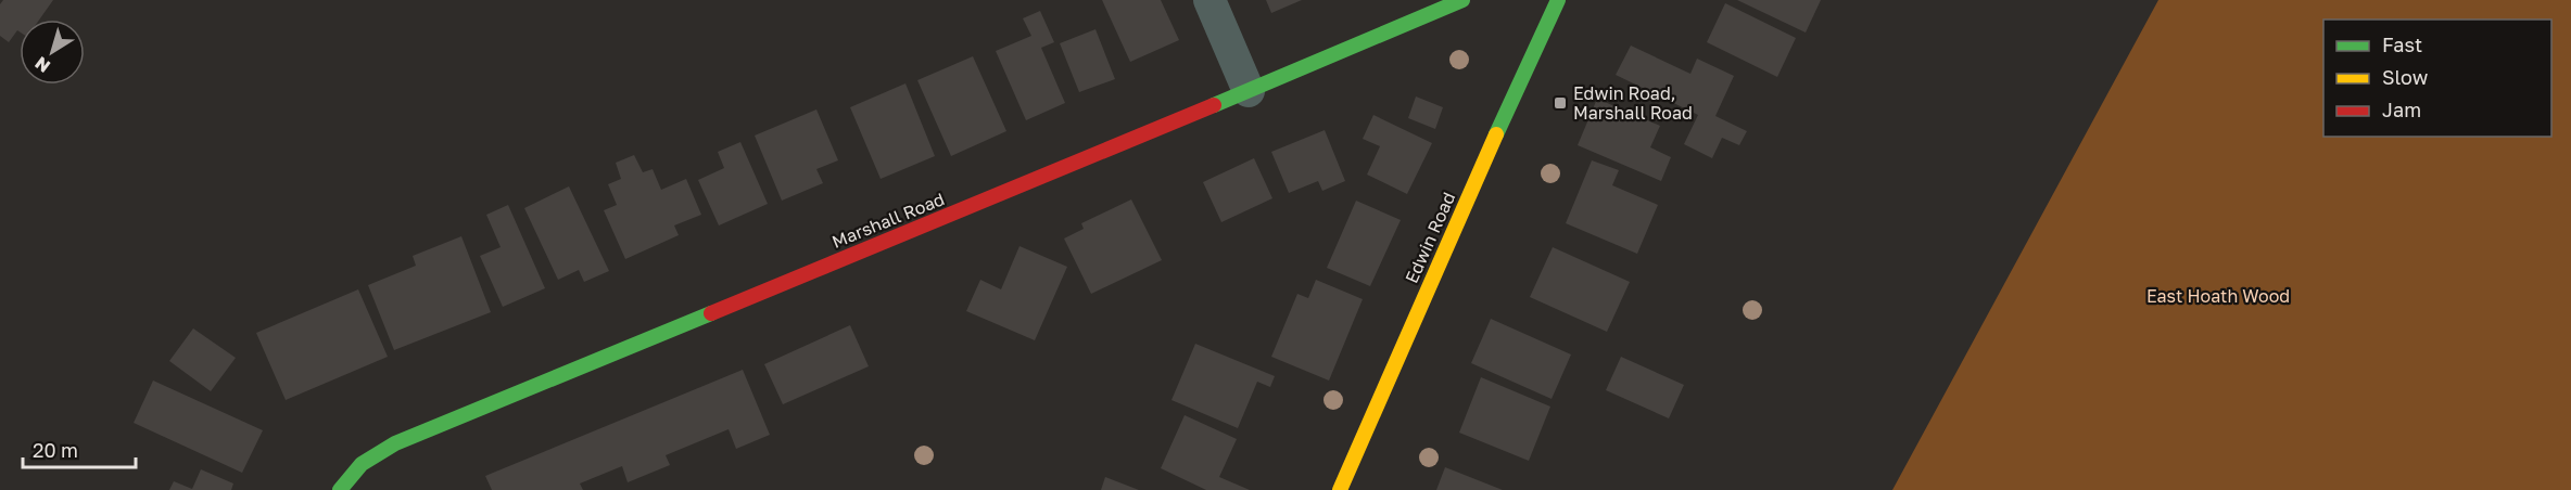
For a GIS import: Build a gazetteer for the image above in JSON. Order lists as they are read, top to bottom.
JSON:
{
  "streets": {
    "street": ["Marshall Road", "Edwin Road"]
  },
  "parks": ["East Hoath Wood"],
  "places": {
    "transit": ["Edwin Road, Marshall Road"]
  },
  "legend": ["Fast", "Slow", "Jam"],
  "scale_bar": "20 m",
  "north": "bottom left"
}
